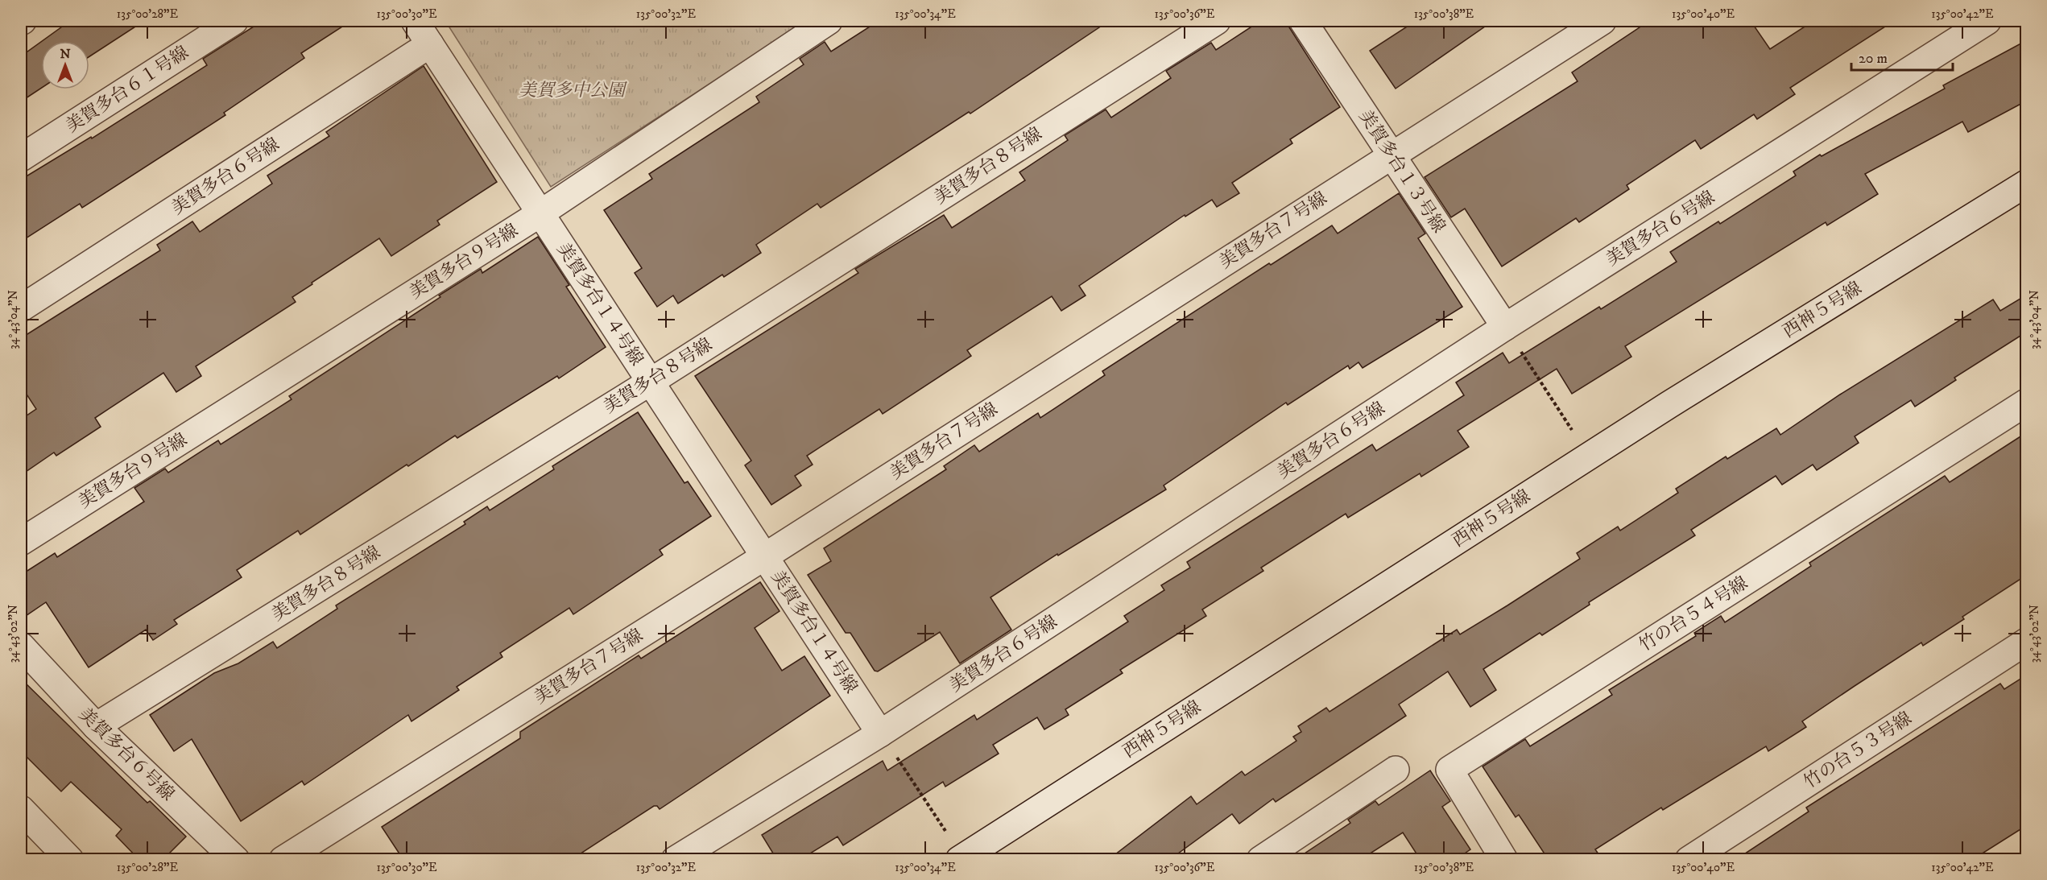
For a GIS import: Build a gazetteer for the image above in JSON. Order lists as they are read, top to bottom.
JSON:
{
  "streets": {
    "street": [
      "美賀多台６１号線",
      "美賀多台８号線",
      "美賀多台１３号線",
      "美賀多台６号線",
      "美賀多台７号線",
      "美賀多台９号線",
      "美賀多台１４号線",
      "西神５号線",
      "竹の台５４号線",
      "竹の台５３号線"
    ]
  },
  "crossings": [
    ["美賀多台８号線", "美賀多台６号線"],
    ["美賀多台８号線", "美賀多台１４号線"],
    ["美賀多台１３号線", "美賀多台６号線"],
    ["美賀多台１３号線", "美賀多台７号線"],
    ["美賀多台６号線", "美賀多台１４号線"],
    ["美賀多台７号線", "美賀多台１４号線"],
    ["美賀多台９号線", "美賀多台１４号線"]
  ],
  "parks": ["美賀多中公園"],
  "scale_bar": "20 m",
  "north": "top",
  "coordinates": [
    "135°00'28\"E",
    "135°00'30\"E",
    "135°00'32\"E",
    "135°00'34\"E",
    "135°00'36\"E",
    "135°00'38\"E",
    "135°00'40\"E",
    "135°00'42\"E",
    "34°43'04\"N",
    "34°43'02\"N"
  ]
}
